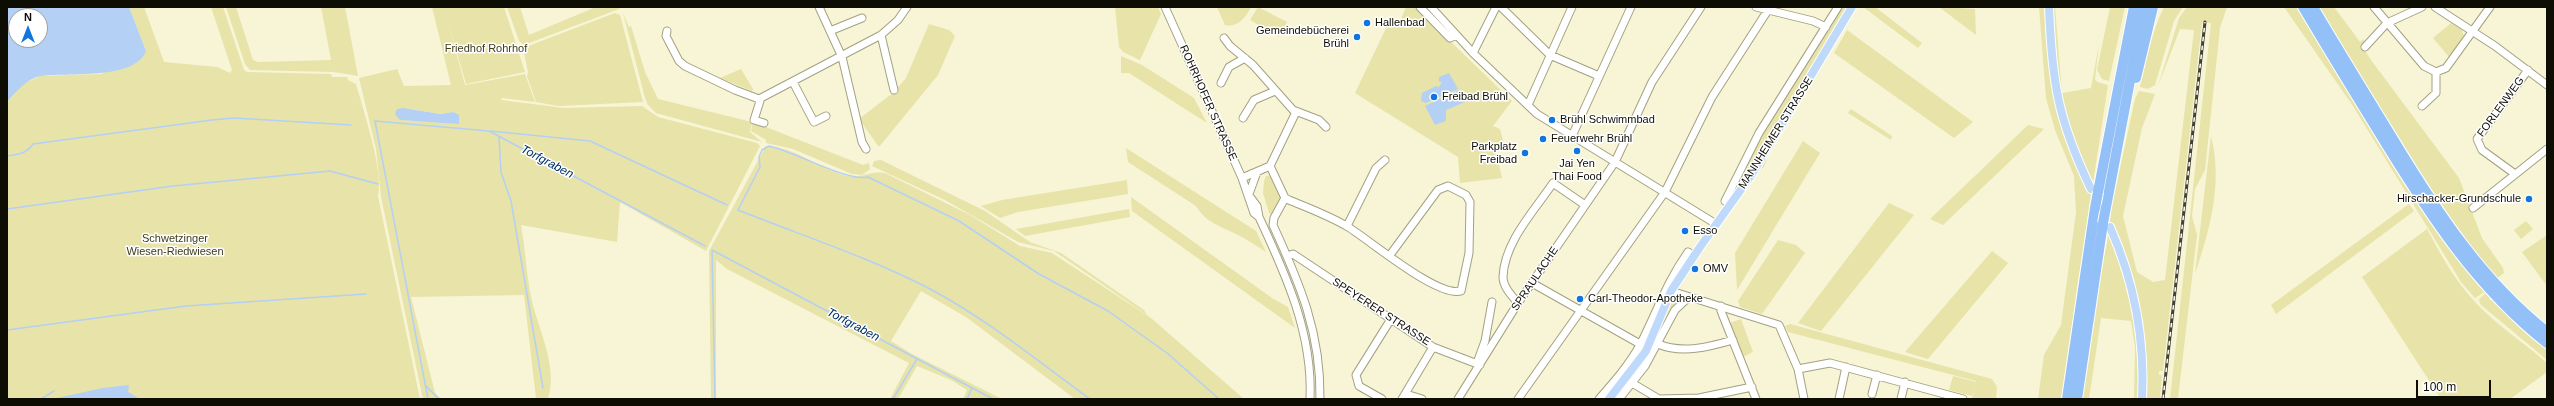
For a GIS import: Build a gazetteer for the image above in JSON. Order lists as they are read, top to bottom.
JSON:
{
  "streets": {
    "main road": ["MANNHEIMER STRASSE"],
    "street": [
      "ROHRHOFER STRASSE",
      "FORLENWEG",
      "SPRAULACHE",
      "SPEYERER STRASSE"
    ]
  },
  "crossings": [
    ["SPRAULACHE", "SPEYERER STRASSE"]
  ],
  "water": ["Torfgraben"],
  "parks": ["Friedhof Rohrhof", "Schwetzinger Wiesen-Riedwiesen"],
  "places": [
    "Hallenbad",
    "Gemeindebücherei Brühl",
    "Freibad Brühl",
    "Brühl Schwimmbad",
    "Feuerwehr Brühl",
    "Jai Yen Thai Food",
    "Parkplatz Freibad",
    "Hirschacker-Grundschule",
    "Esso",
    "OMV",
    "Carl-Theodor-Apotheke"
  ],
  "scale_bar": "100 m",
  "north": "top"
}
